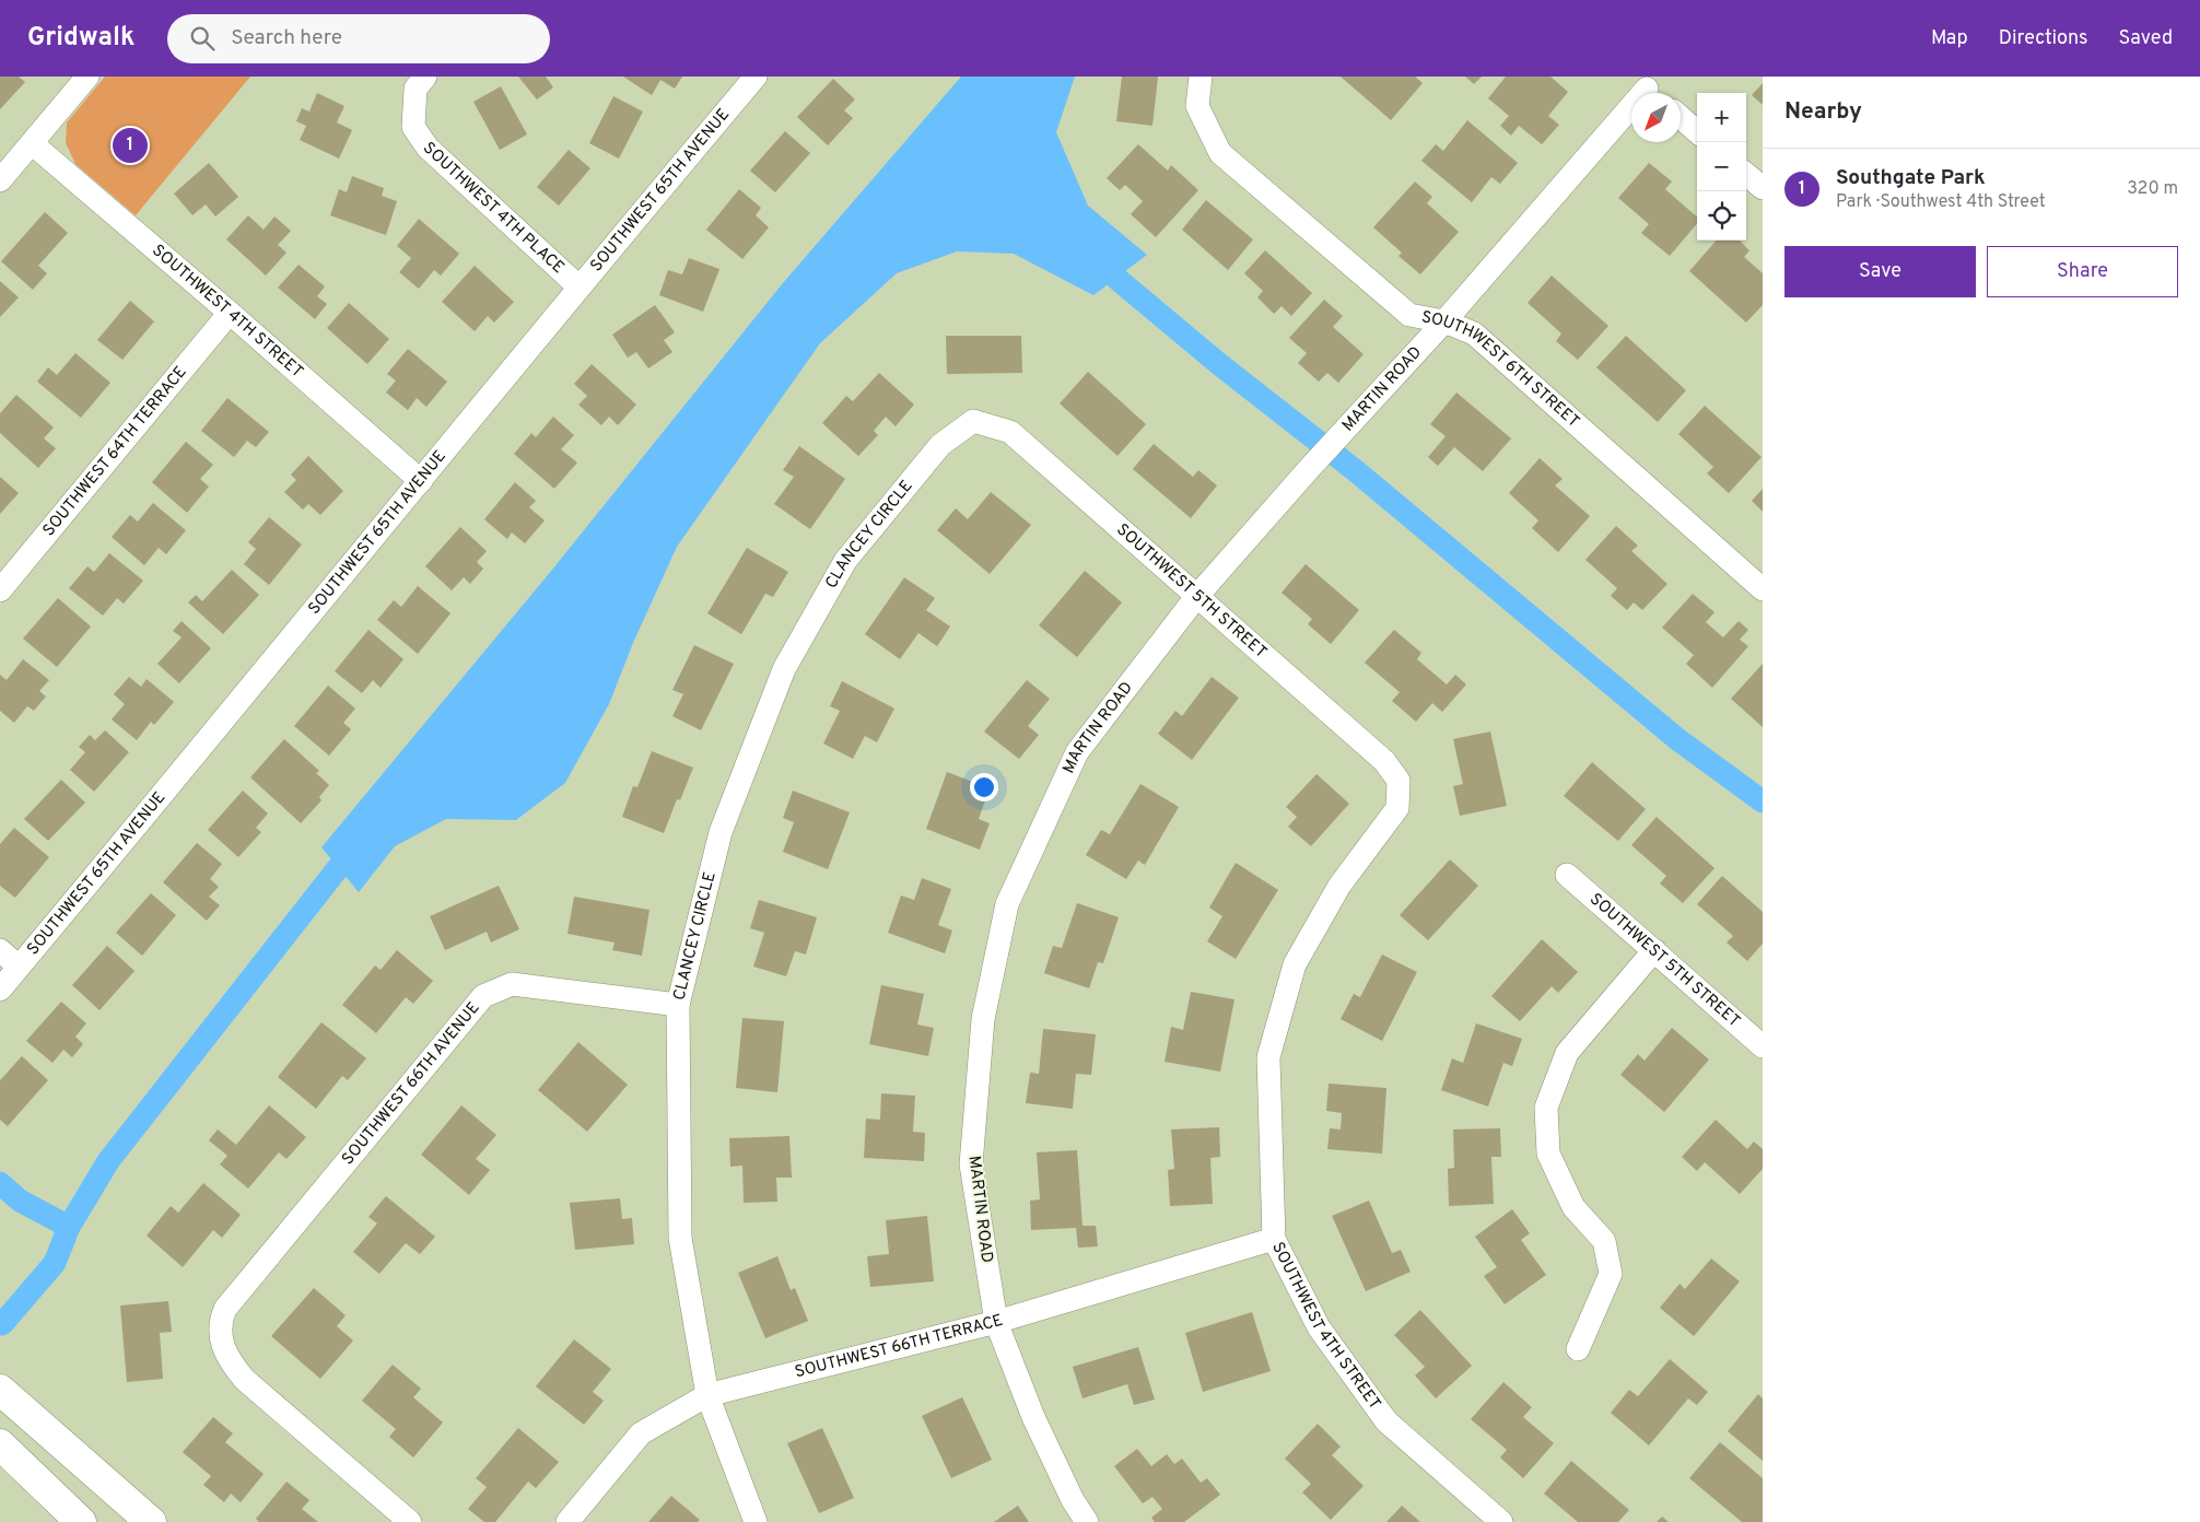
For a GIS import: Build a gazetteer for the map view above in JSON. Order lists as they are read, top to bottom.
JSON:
{
  "streets": {
    "street": [
      "SOUTHWEST 65TH AVENUE",
      "SOUTHWEST 4TH PLACE",
      "SOUTHWEST 4TH STREET",
      "SOUTHWEST 6TH STREET",
      "MARTIN ROAD",
      "SOUTHWEST 64TH TERRACE",
      "CLANCEY CIRCLE",
      "SOUTHWEST 5TH STREET",
      "SOUTHWEST 66TH AVENUE",
      "SOUTHWEST 66TH TERRACE"
    ]
  },
  "crossings": [
    ["SOUTHWEST 65TH AVENUE", "SOUTHWEST 4TH PLACE"],
    ["SOUTHWEST 65TH AVENUE", "SOUTHWEST 4TH STREET"],
    ["SOUTHWEST 4TH STREET", "SOUTHWEST 64TH TERRACE"],
    ["SOUTHWEST 4TH STREET", "SOUTHWEST 5TH STREET"],
    ["SOUTHWEST 4TH STREET", "SOUTHWEST 66TH TERRACE"],
    ["SOUTHWEST 6TH STREET", "MARTIN ROAD"],
    ["MARTIN ROAD", "SOUTHWEST 5TH STREET"],
    ["MARTIN ROAD", "SOUTHWEST 66TH TERRACE"],
    ["CLANCEY CIRCLE", "SOUTHWEST 5TH STREET"],
    ["CLANCEY CIRCLE", "SOUTHWEST 66TH AVENUE"],
    ["CLANCEY CIRCLE", "SOUTHWEST 66TH TERRACE"]
  ],
  "north": "bottom left",
  "page": {
    "header": "Gridwalk",
    "search": "Search here",
    "nav": ["Map", "Directions", "Saved"],
    "heading": "Nearby",
    "map_buttons": ["+", "−"],
    "pins": "1",
    "list": [
      {
        "mark": "1",
        "name": "Southgate Park",
        "note": "Park · Southwest 4th Street",
        "value": "320 m"
      }
    ],
    "buttons": ["Save", "Share"]
  }
}
